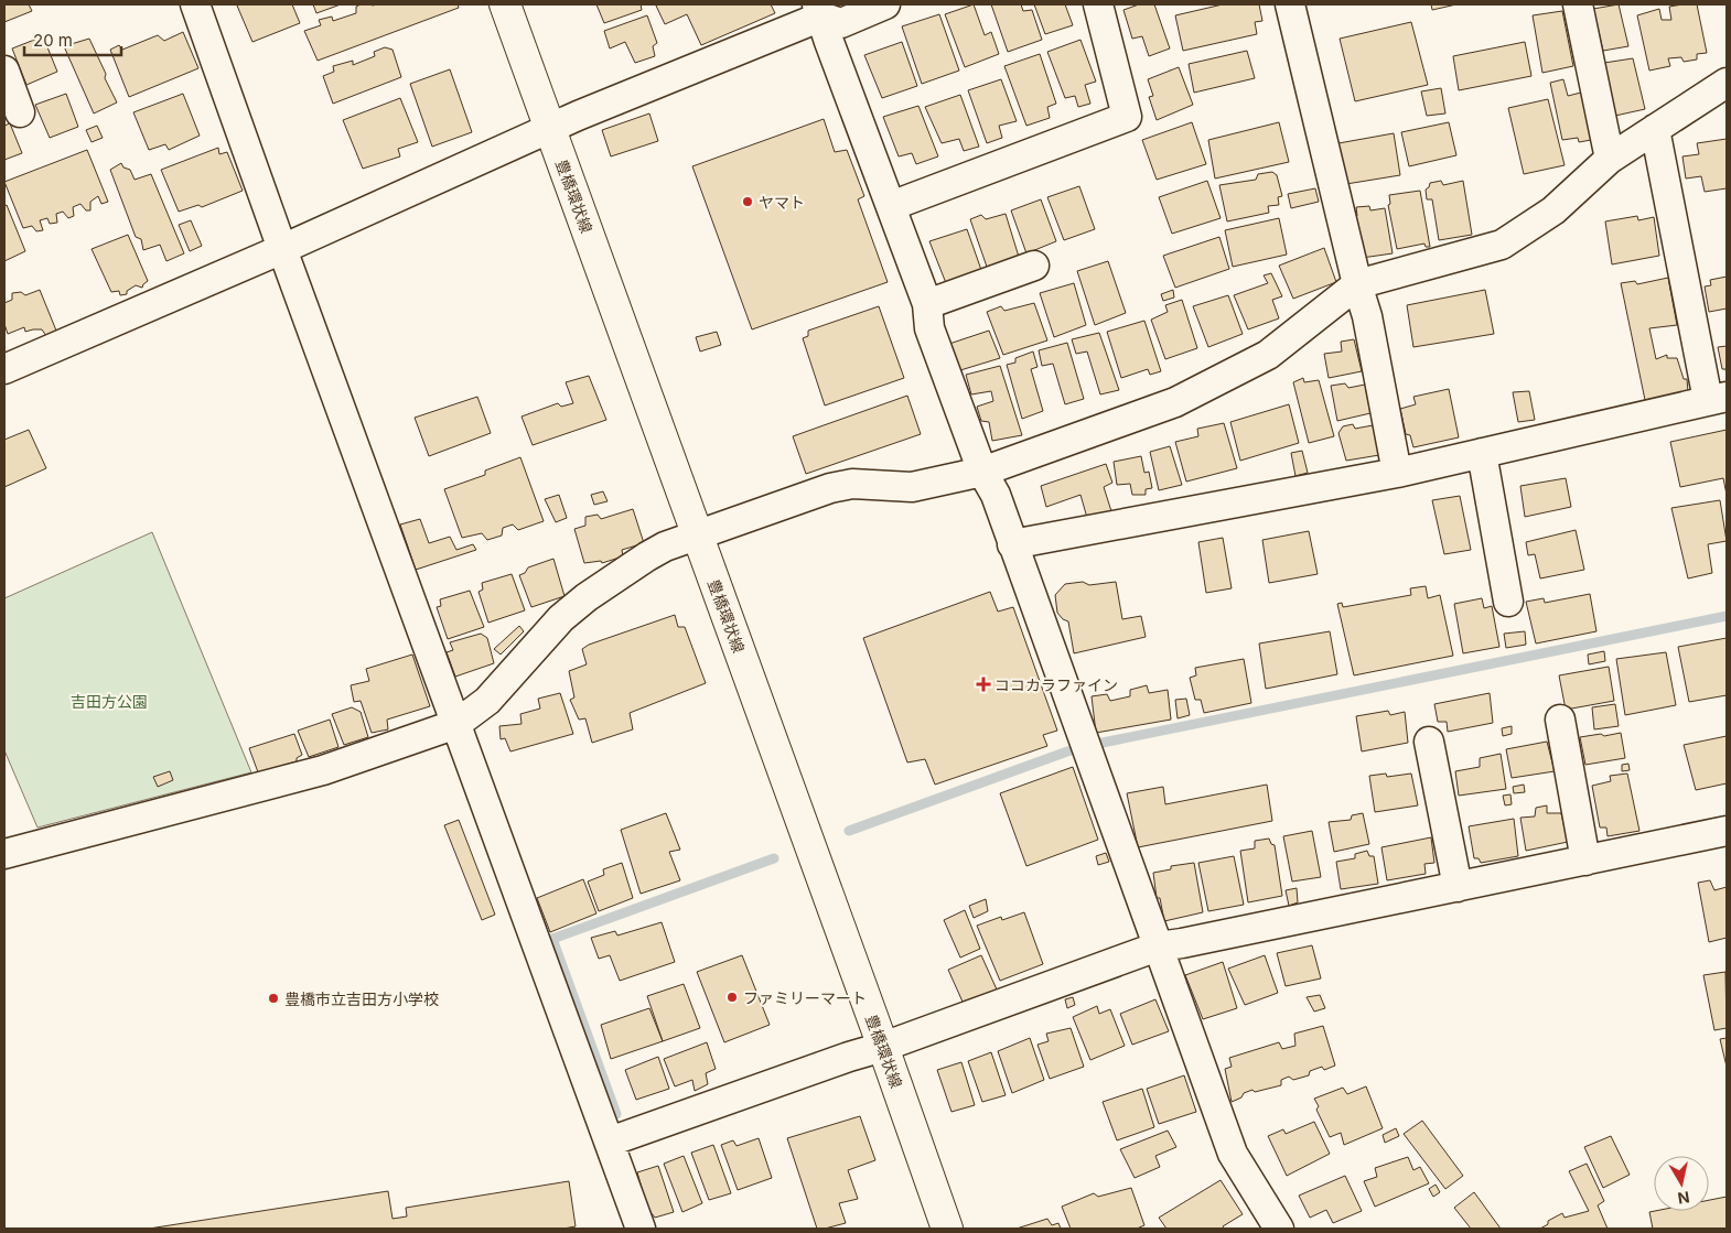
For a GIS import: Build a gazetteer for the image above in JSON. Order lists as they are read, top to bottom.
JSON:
{
  "streets": {
    "main road": ["豊橋環状線"]
  },
  "parks": ["吉田方公園"],
  "places": {
    "other": ["ヤマト", "ファミリーマート", "豊橋市立吉田方小学校"],
    "health": ["ココカラファイン"]
  },
  "scale_bar": "20 m",
  "north": "bottom"
}
